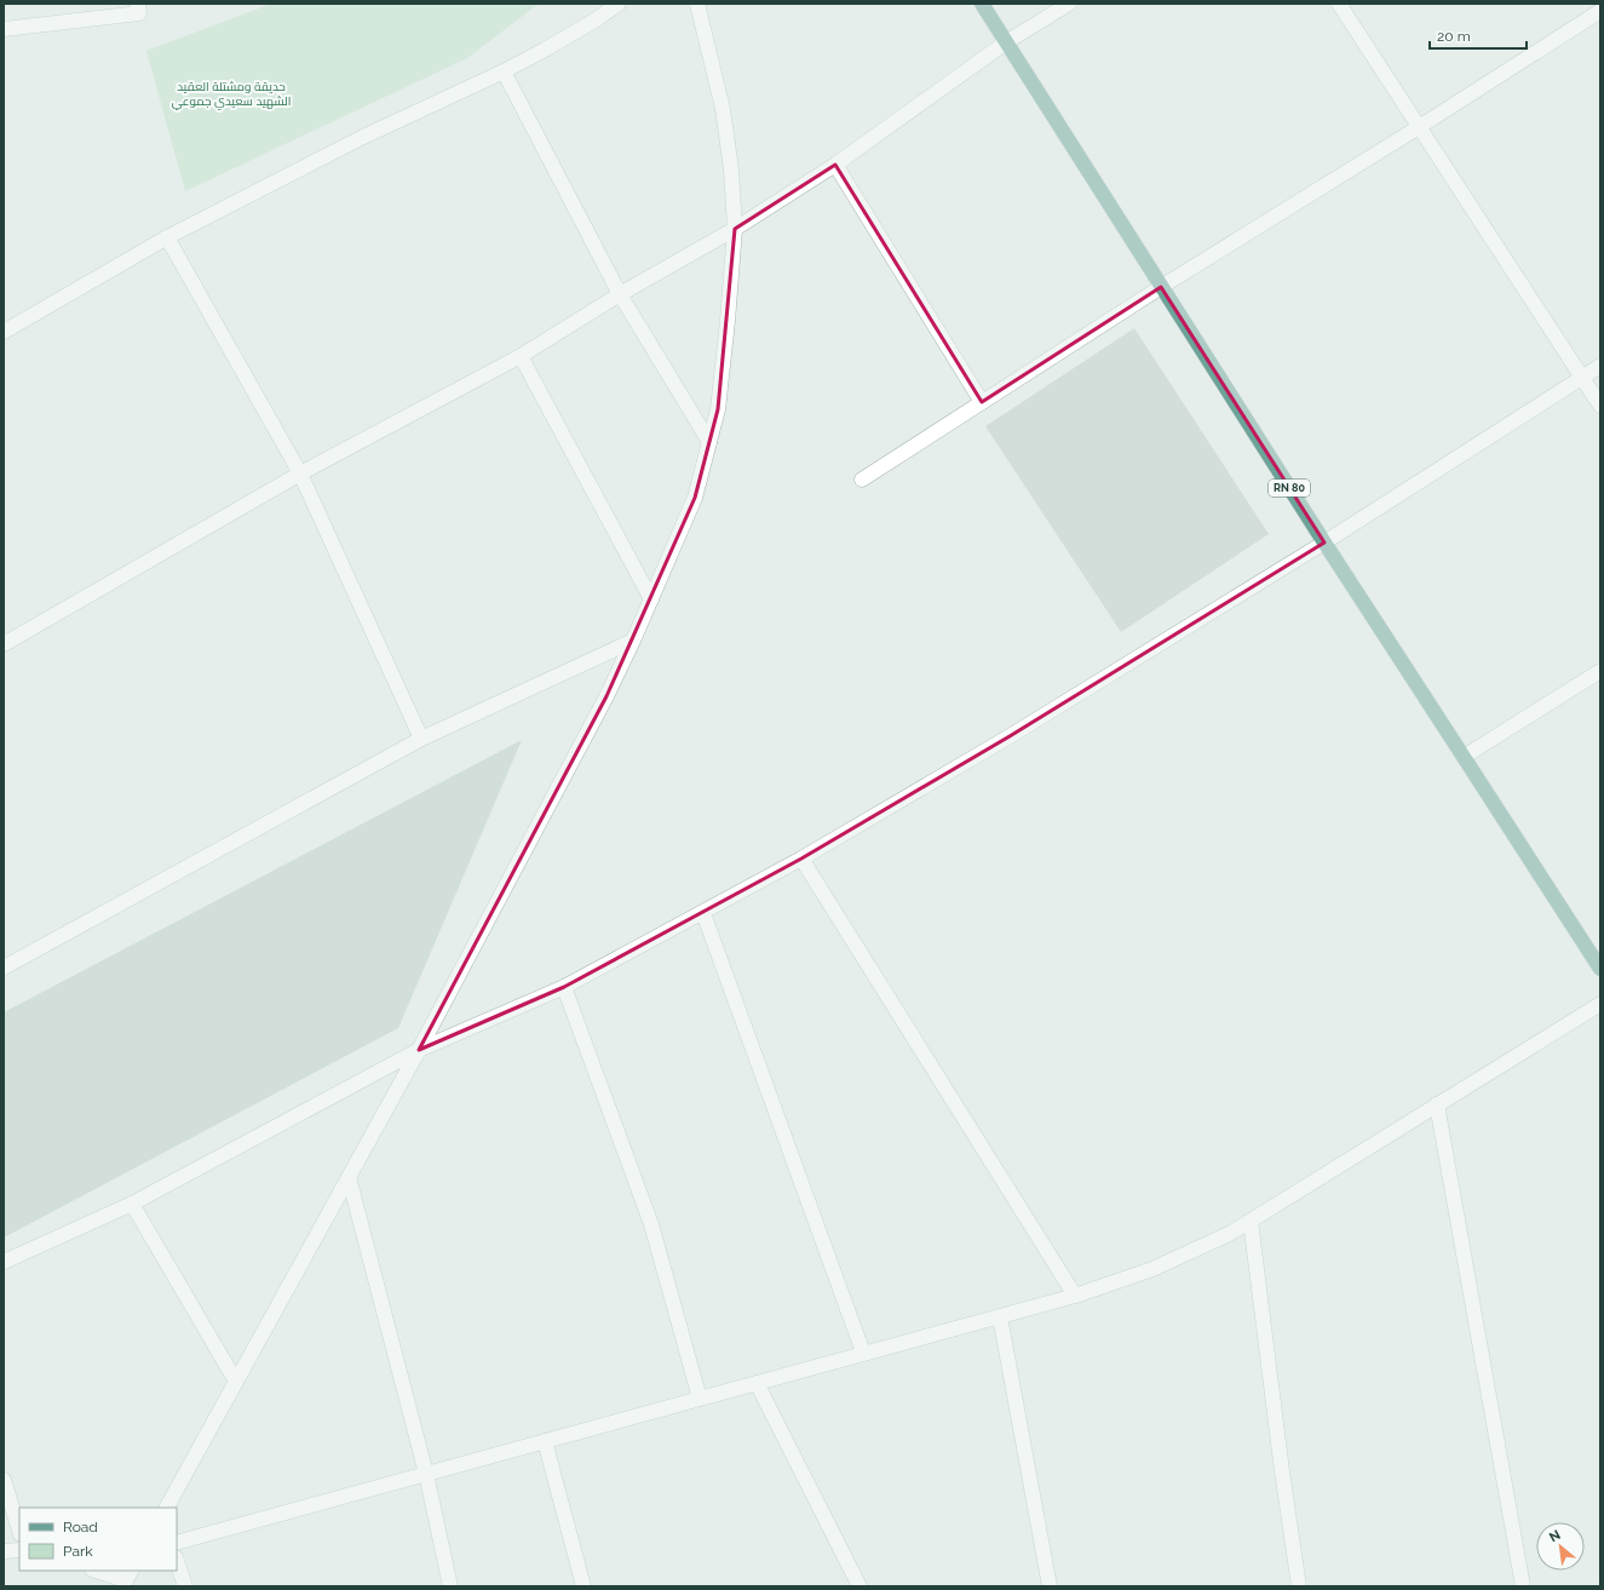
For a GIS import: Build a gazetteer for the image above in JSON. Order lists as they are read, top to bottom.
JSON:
{
  "streets": {
    "main road": ["RN 80"]
  },
  "parks": ["حديقة ومشتلة العقيد الشهيد سعيدي جموعي"],
  "legend": ["Road", "Park"],
  "scale_bar": "20 m",
  "north": "top left"
}
